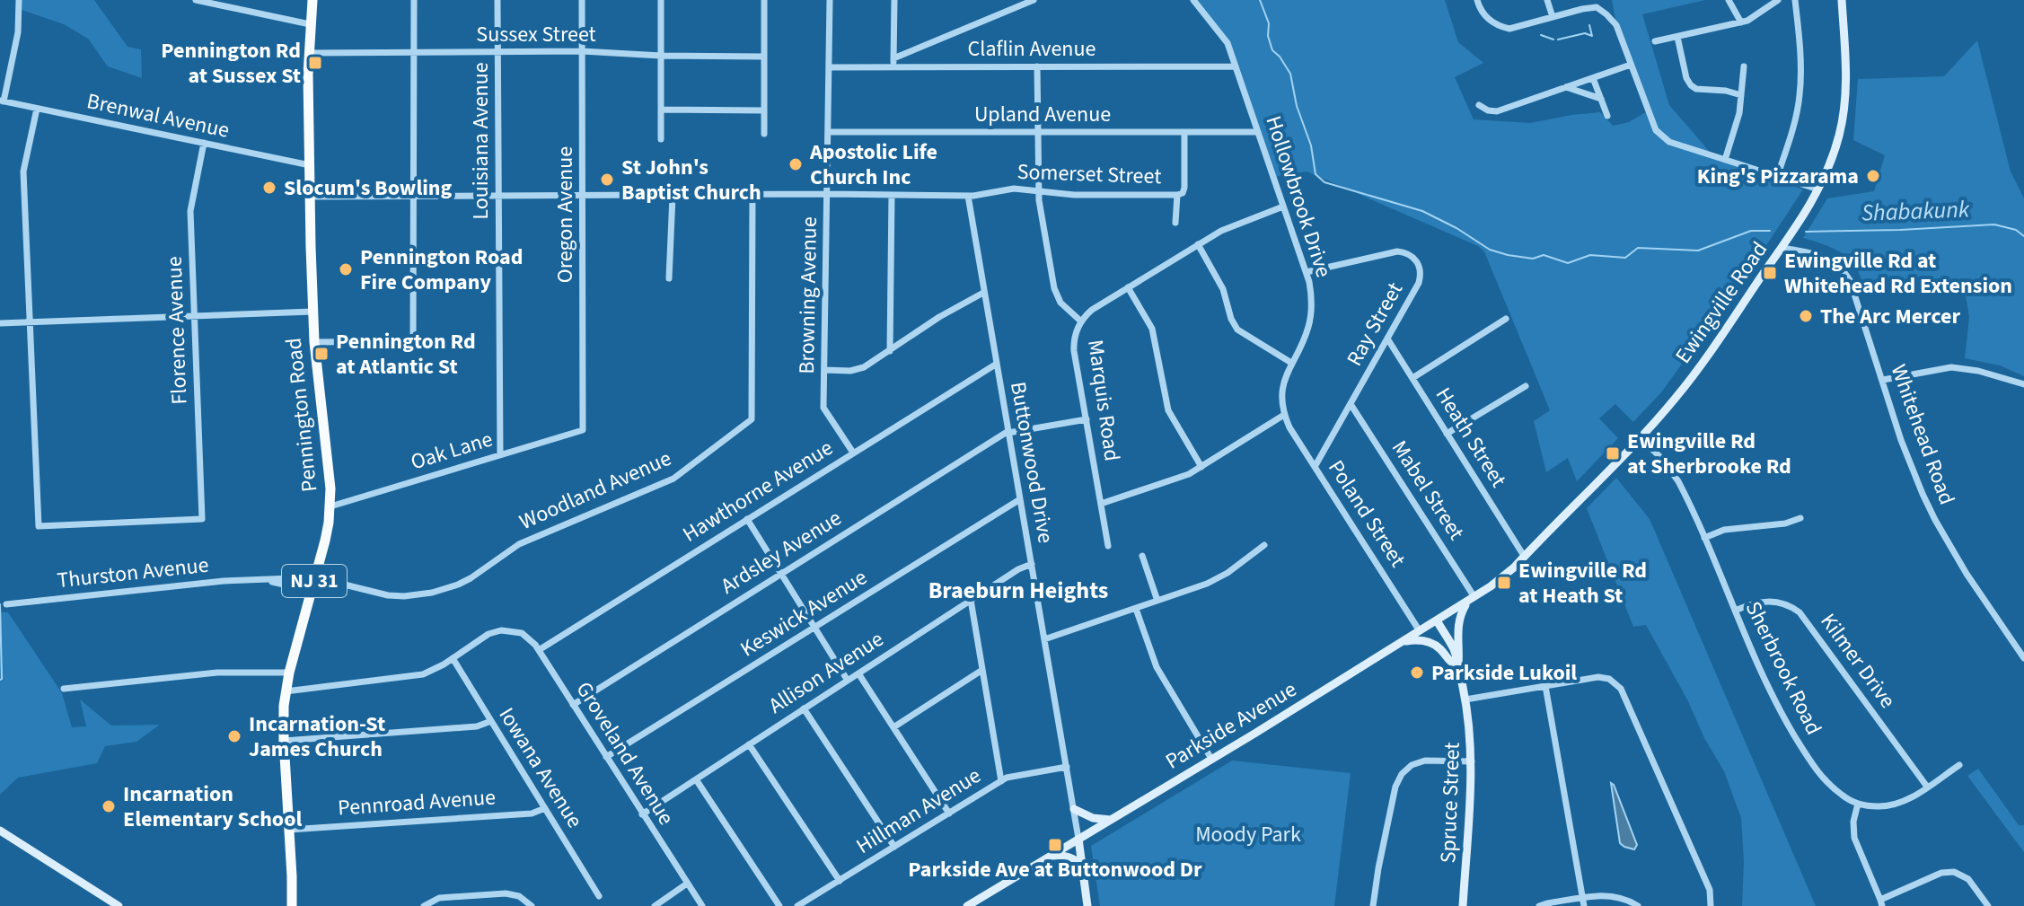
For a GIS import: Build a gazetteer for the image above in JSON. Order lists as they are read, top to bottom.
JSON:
{
  "streets": {
    "main road": [
      "Ewingville Road",
      "Pennington Road",
      "Buttonwood Drive",
      "NJ 31",
      "Parkside Avenue",
      "Spruce Street"
    ],
    "street": [
      "Sussex Street",
      "Claflin Avenue",
      "Upland Avenue",
      "Brenwal Avenue",
      "Louisiana Avenue",
      "Somerset Street",
      "Hollowbrook Drive",
      "Oregon Avenue",
      "Browning Avenue",
      "Ray Street",
      "Florence Avenue",
      "Marquis Road",
      "Whitehead Road",
      "Heath Street",
      "Oak Lane",
      "Woodland Avenue",
      "Mabel Street",
      "Hawthorne Avenue",
      "Poland Street",
      "Ardsley Avenue",
      "Thurston Avenue",
      "Keswick Avenue",
      "Kilmer Drive",
      "Sherbrook Road",
      "Allison Avenue",
      "Groveland Avenue",
      "Iowana Avenue",
      "Pennroad Avenue",
      "Hillman Avenue"
    ]
  },
  "crossings": [
    ["Sussex Street", "Louisiana Avenue"],
    ["Sussex Street", "Oregon Avenue"],
    ["Sussex Street", "Pennington Road"],
    ["Claflin Avenue", "Hollowbrook Drive"],
    ["Claflin Avenue", "Browning Avenue"],
    ["Upland Avenue", "Hollowbrook Drive"],
    ["Upland Avenue", "Browning Avenue"],
    ["Brenwal Avenue", "Florence Avenue"],
    ["Brenwal Avenue", "Pennington Road"],
    ["Louisiana Avenue", "Somerset Street"],
    ["Louisiana Avenue", "Oak Lane"],
    ["Somerset Street", "Oregon Avenue"],
    ["Somerset Street", "Browning Avenue"],
    ["Somerset Street", "Pennington Road"],
    ["Somerset Street", "Buttonwood Drive"],
    ["Somerset Street", "Woodland Avenue"],
    ["Hollowbrook Drive", "Ray Street"],
    ["Hollowbrook Drive", "Marquis Road"],
    ["Hollowbrook Drive", "Poland Street"],
    ["Oregon Avenue", "Oak Lane"],
    ["Browning Avenue", "Hawthorne Avenue"],
    ["Ewingville Road", "Whitehead Road"],
    ["Ewingville Road", "Heath Street"],
    ["Ewingville Road", "Sherbrook Road"],
    ["Ewingville Road", "Parkside Avenue"],
    ["Ray Street", "Heath Street"],
    ["Ray Street", "Mabel Street"],
    ["Ray Street", "Poland Street"],
    ["Pennington Road", "Oak Lane"],
    ["Pennington Road", "Woodland Avenue"],
    ["Pennington Road", "Thurston Avenue"],
    ["Pennington Road", "Pennroad Avenue"],
    ["Buttonwood Drive", "Hawthorne Avenue"],
    ["Buttonwood Drive", "Ardsley Avenue"],
    ["Buttonwood Drive", "Keswick Avenue"],
    ["Buttonwood Drive", "Allison Avenue"],
    ["Buttonwood Drive", "Parkside Avenue"],
    ["Buttonwood Drive", "Hillman Avenue"],
    ["Woodland Avenue", "Thurston Avenue"],
    ["Mabel Street", "Parkside Avenue"],
    ["Hawthorne Avenue", "Groveland Avenue"],
    ["Poland Street", "Parkside Avenue"],
    ["Ardsley Avenue", "Groveland Avenue"],
    ["Keswick Avenue", "Groveland Avenue"],
    ["Kilmer Drive", "Sherbrook Road"],
    ["Allison Avenue", "Groveland Avenue"],
    ["Parkside Avenue", "Spruce Street"],
    ["Groveland Avenue", "Iowana Avenue"],
    ["Iowana Avenue", "Pennroad Avenue"]
  ],
  "districts": ["Braeburn Heights"],
  "water": ["Shabakunk"],
  "parks": ["Moody Park"],
  "places": {
    "transit": [
      "Pennington Rd at Sussex St",
      "Ewingville Rd at Whitehead Rd Extension",
      "Pennington Rd at Atlantic St",
      "Ewingville Rd at Sherbrooke Rd",
      "Ewingville Rd at Heath St",
      "Parkside Ave at Buttonwood Dr"
    ],
    "other": [
      "Apostolic Life Church Inc",
      "King's Pizzarama",
      "St John's Baptist Church",
      "Slocum's Bowling",
      "Pennington Road Fire Company",
      "The Arc Mercer",
      "Parkside Lukoil",
      "Incarnation-St James Church",
      "Incarnation Elementary School"
    ]
  }
}
